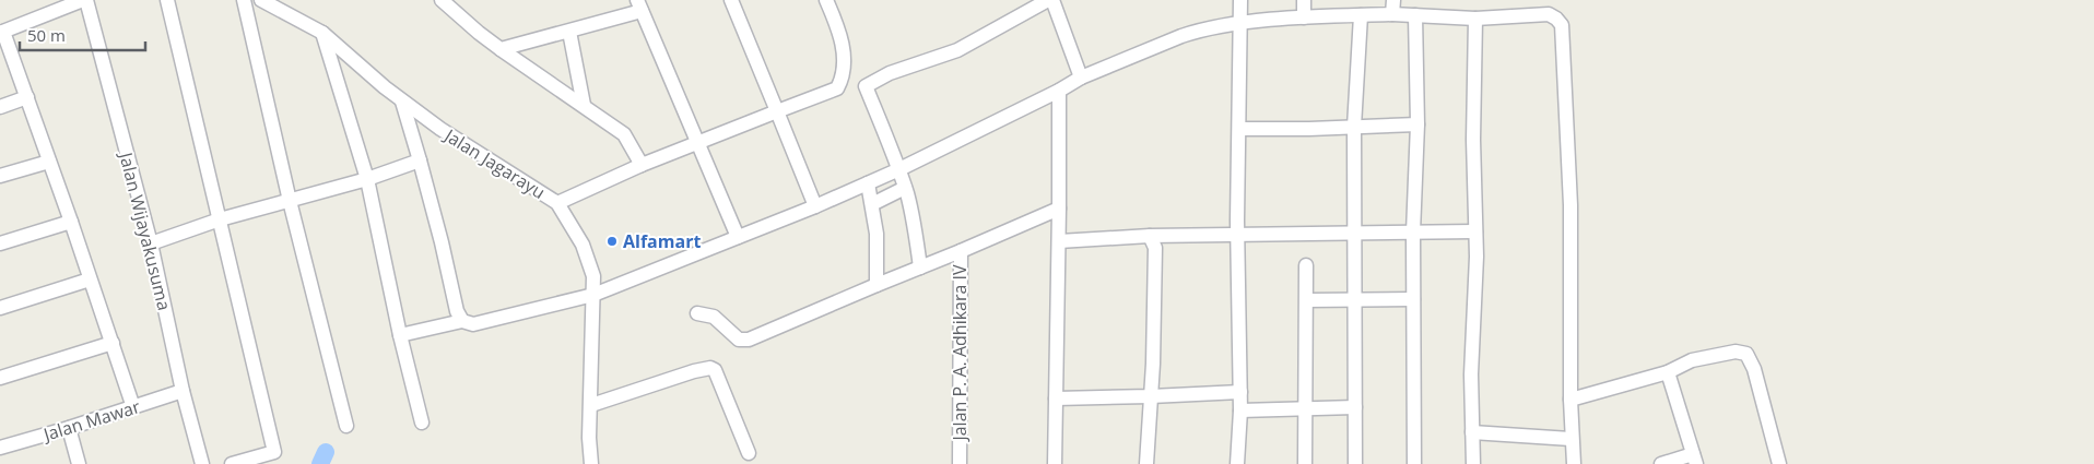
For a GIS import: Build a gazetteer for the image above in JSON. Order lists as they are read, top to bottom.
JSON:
{
  "streets": {
    "street": [
      "Jalan Jagarayu",
      "Jalan Wijayakusuma",
      "Jalan P. A. Adhikara IV",
      "Jalan Mawar"
    ]
  },
  "crossings": [
    ["Jalan Wijayakusuma", "Jalan Mawar"]
  ],
  "places": ["Alfamart"],
  "scale_bar": "50 m"
}
